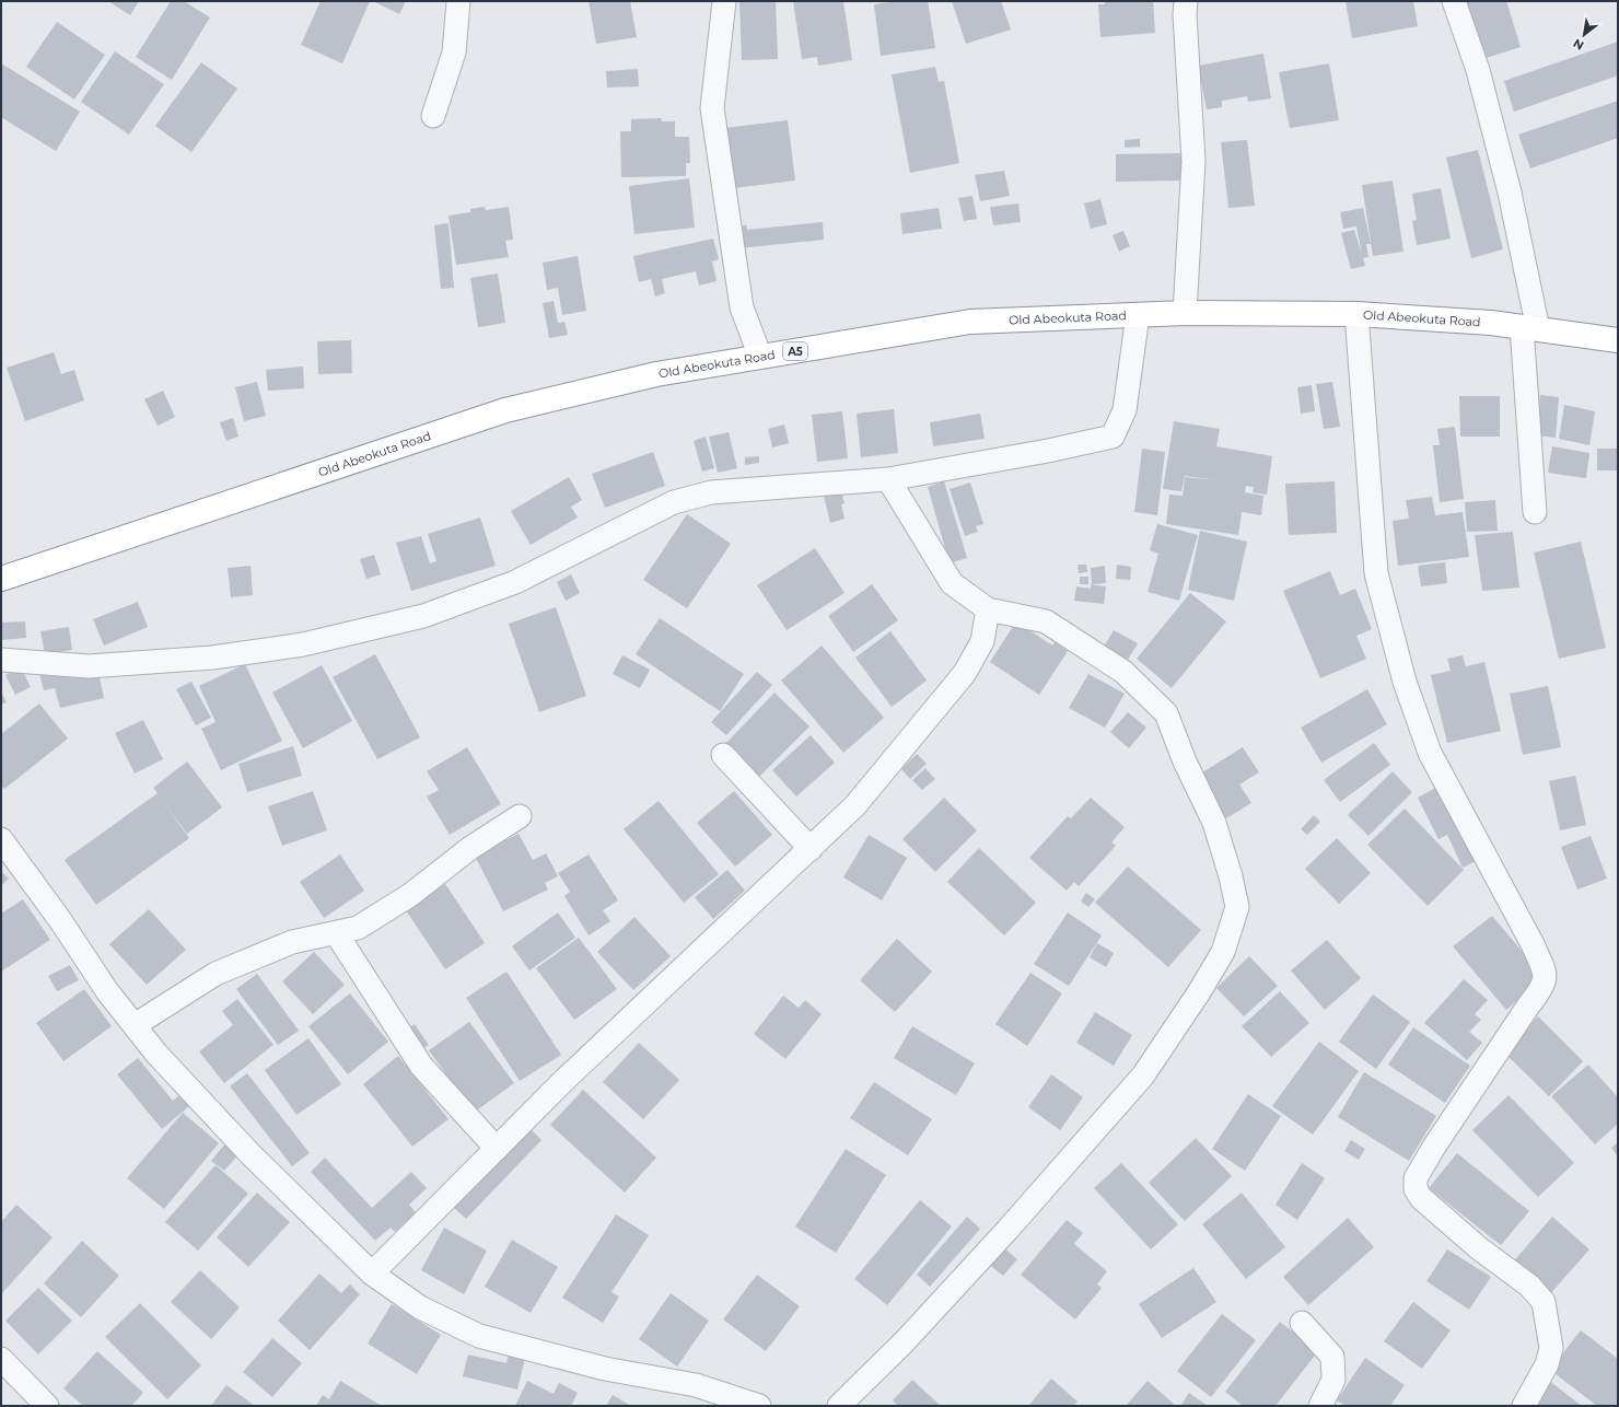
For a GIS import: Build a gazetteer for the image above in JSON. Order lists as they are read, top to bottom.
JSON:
{
  "streets": {
    "highway": ["Old Abeokuta Road", "A5"]
  },
  "north": "bottom left"
}
